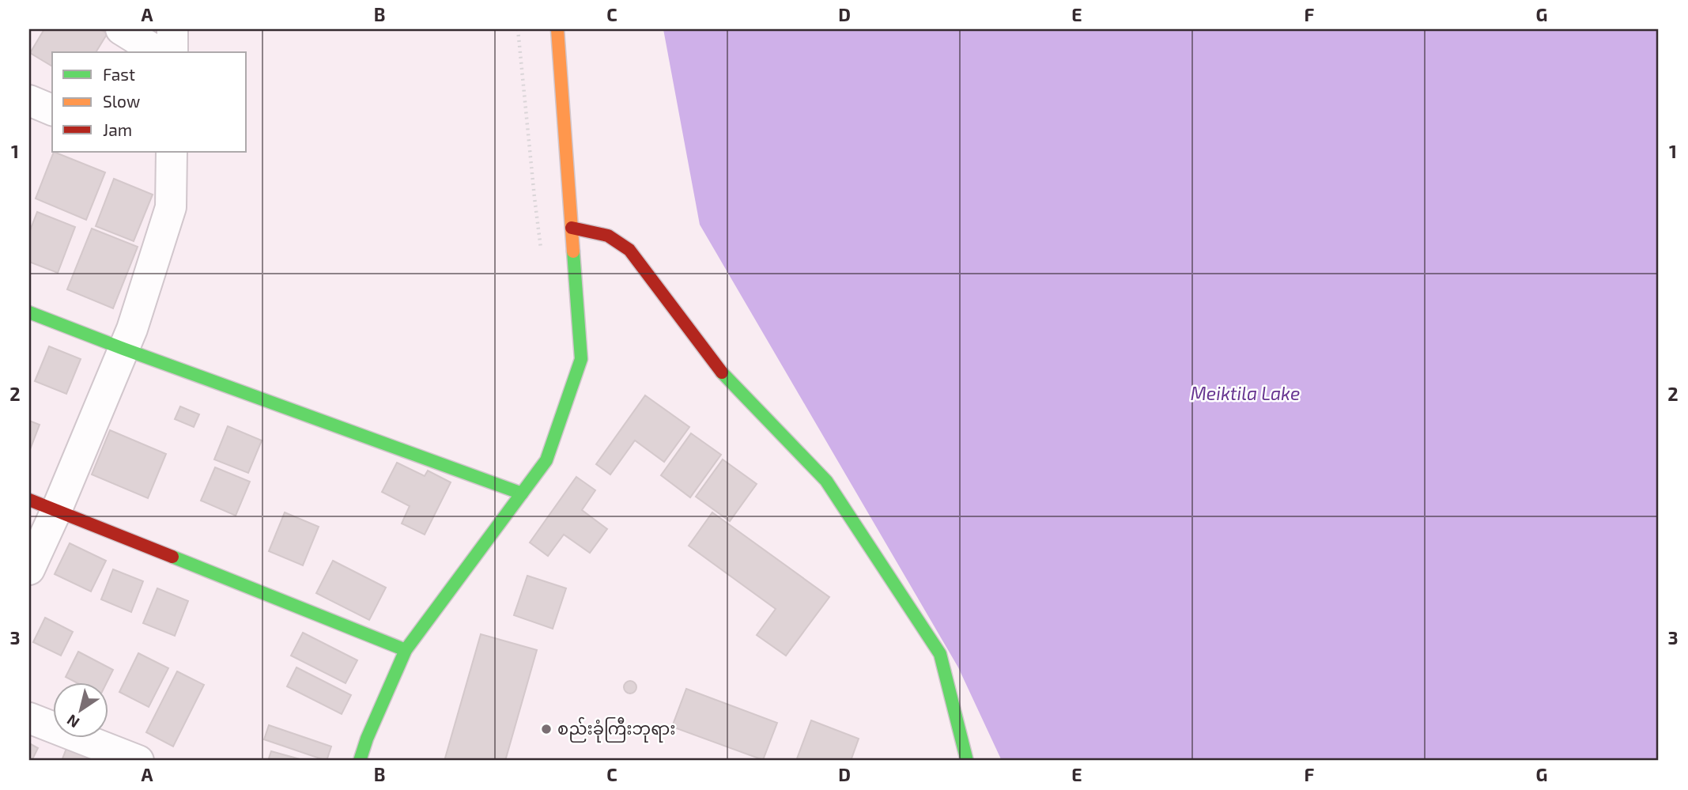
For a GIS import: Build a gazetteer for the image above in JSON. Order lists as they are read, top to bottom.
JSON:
{
  "water": ["Meiktila Lake"],
  "places": ["စည်းခုံကြီးဘုရား"],
  "legend": ["Fast", "Slow", "Jam"],
  "north": "bottom left",
  "grid": {
    "columns": [
      "A",
      "B",
      "C",
      "D",
      "E",
      "F",
      "G"
    ],
    "rows": ["1", "2", "3"]
  }
}
